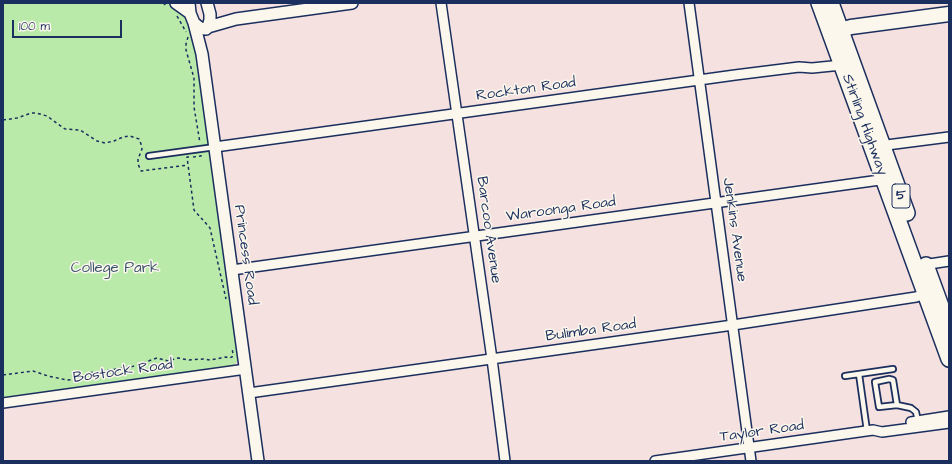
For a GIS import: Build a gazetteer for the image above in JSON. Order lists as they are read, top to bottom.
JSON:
{
  "streets": {
    "highway": ["Stirling Highway", "5"],
    "street": [
      "Rockton Road",
      "Waroonga Road",
      "Barcoo Avenue",
      "Jenkins Avenue",
      "Princess Road",
      "Bulimba Road",
      "Bostock Road",
      "Taylor Road"
    ]
  },
  "crossings": [
    ["Rockton Road", "Stirling Highway"],
    ["Rockton Road", "Barcoo Avenue"],
    ["Rockton Road", "Jenkins Avenue"],
    ["Rockton Road", "Princess Road"],
    ["Stirling Highway", "Waroonga Road"],
    ["Stirling Highway", "Bulimba Road"],
    ["Waroonga Road", "Barcoo Avenue"],
    ["Waroonga Road", "Jenkins Avenue"],
    ["Waroonga Road", "Princess Road"],
    ["Barcoo Avenue", "Bulimba Road"],
    ["Jenkins Avenue", "Bulimba Road"],
    ["Jenkins Avenue", "Taylor Road"],
    ["Princess Road", "Bulimba Road"],
    ["Princess Road", "Bostock Road"]
  ],
  "parks": ["College Park"],
  "scale_bar": "100 m"
}
